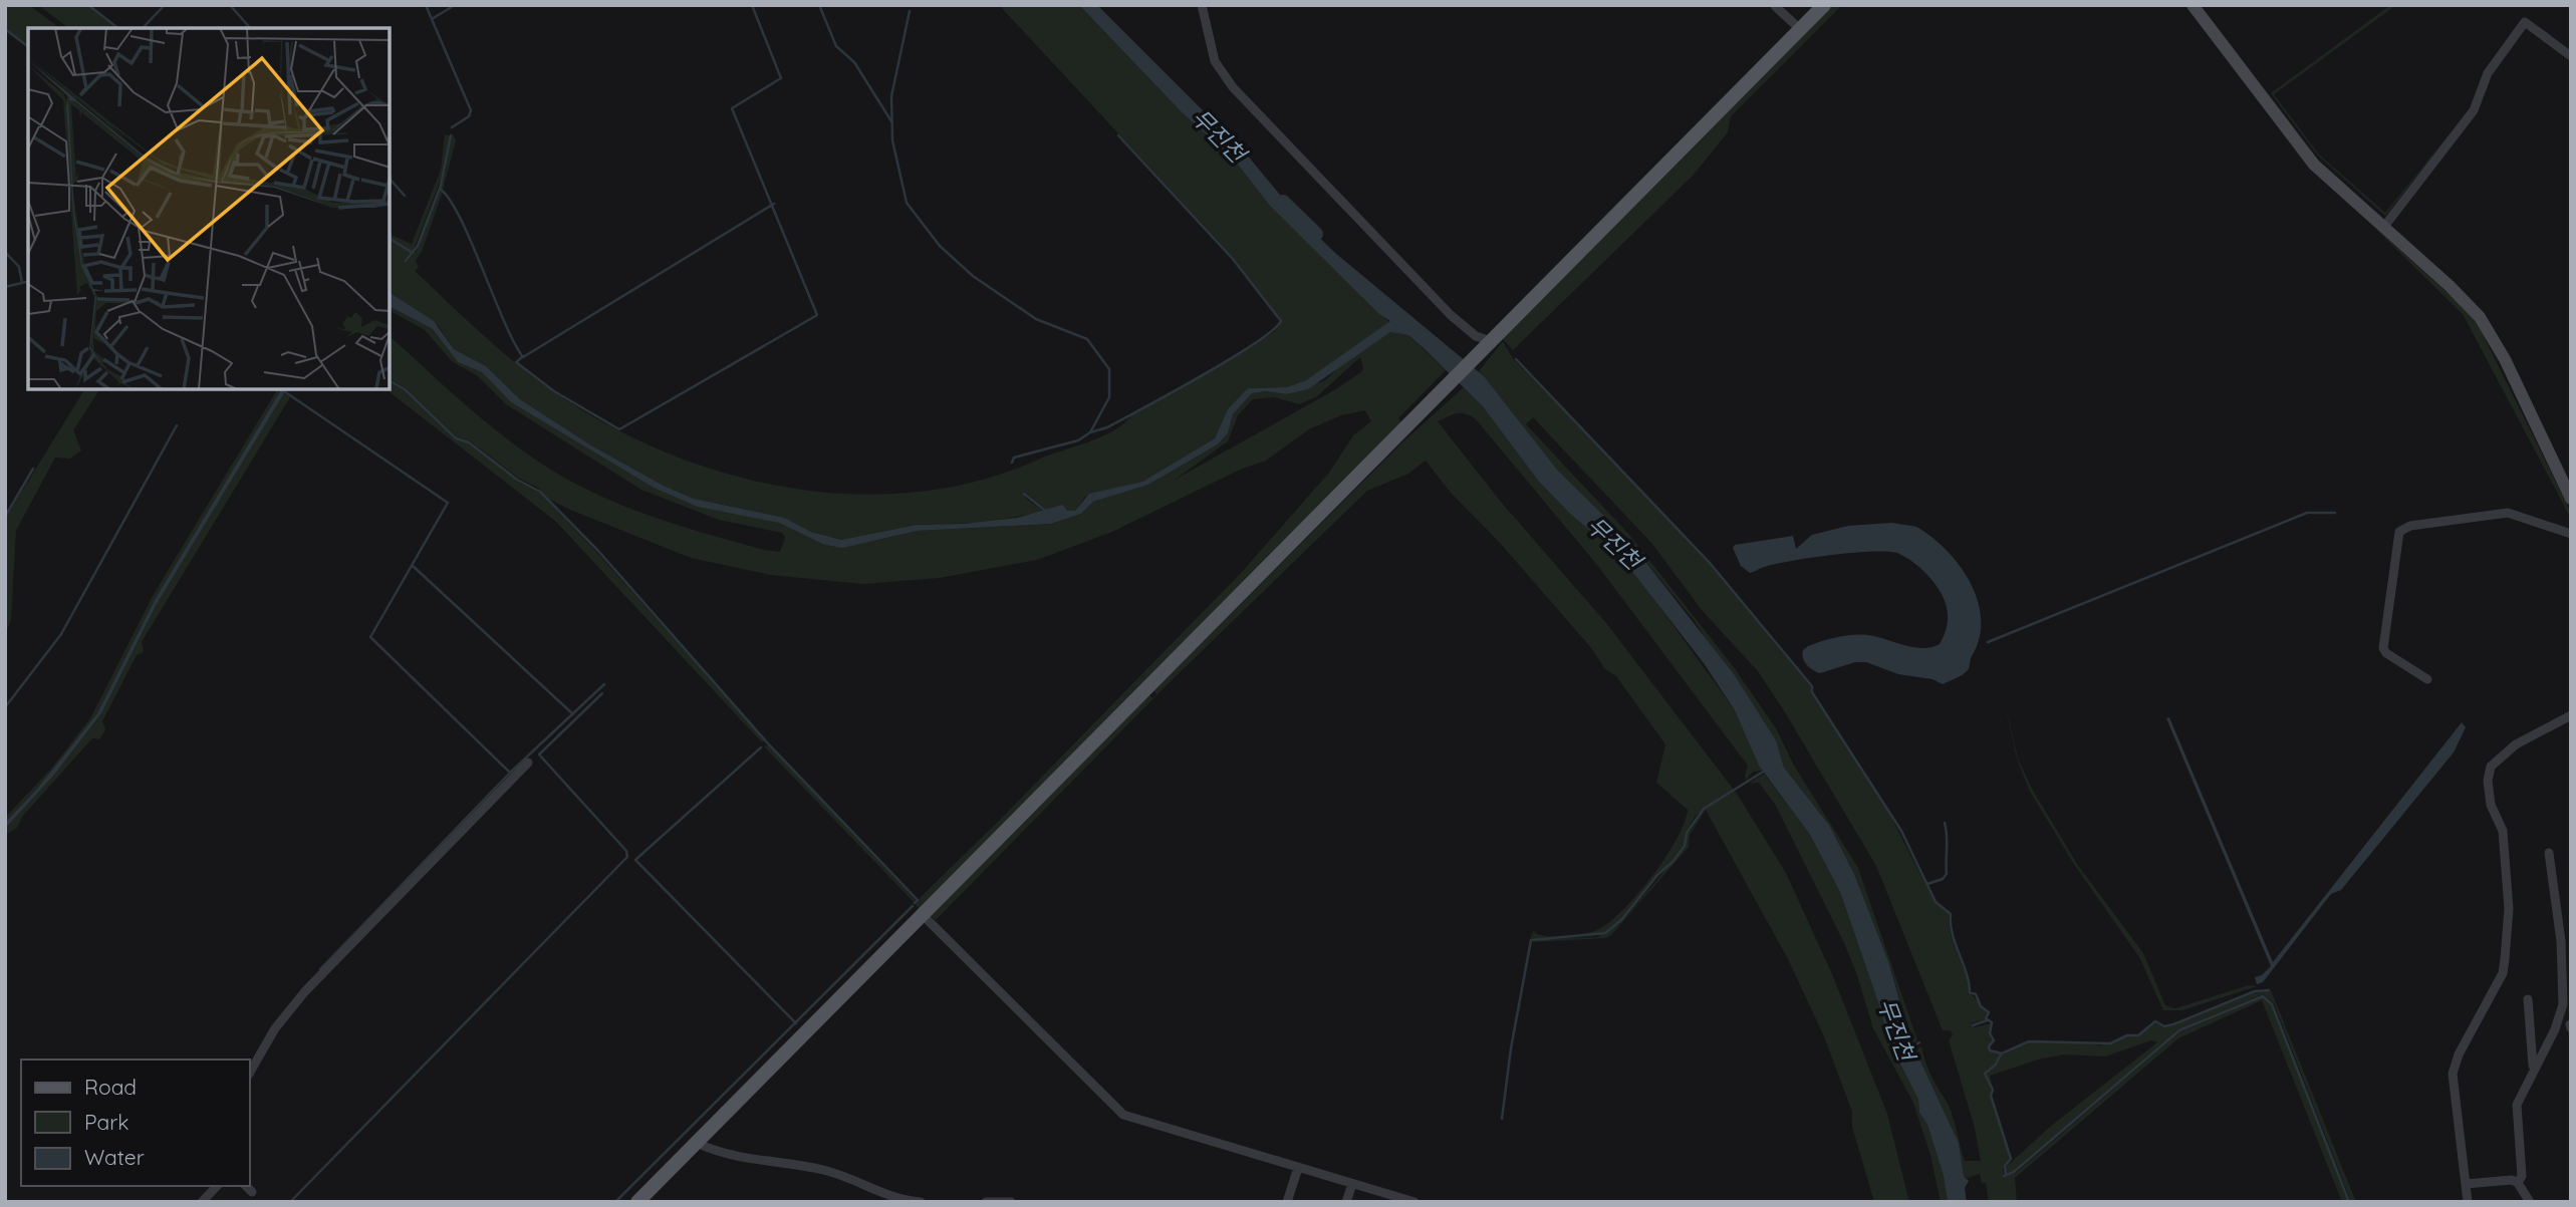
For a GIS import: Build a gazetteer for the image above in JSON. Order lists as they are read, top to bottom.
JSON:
{
  "water": ["무진천"],
  "legend": ["Road", "Park", "Water"]
}
